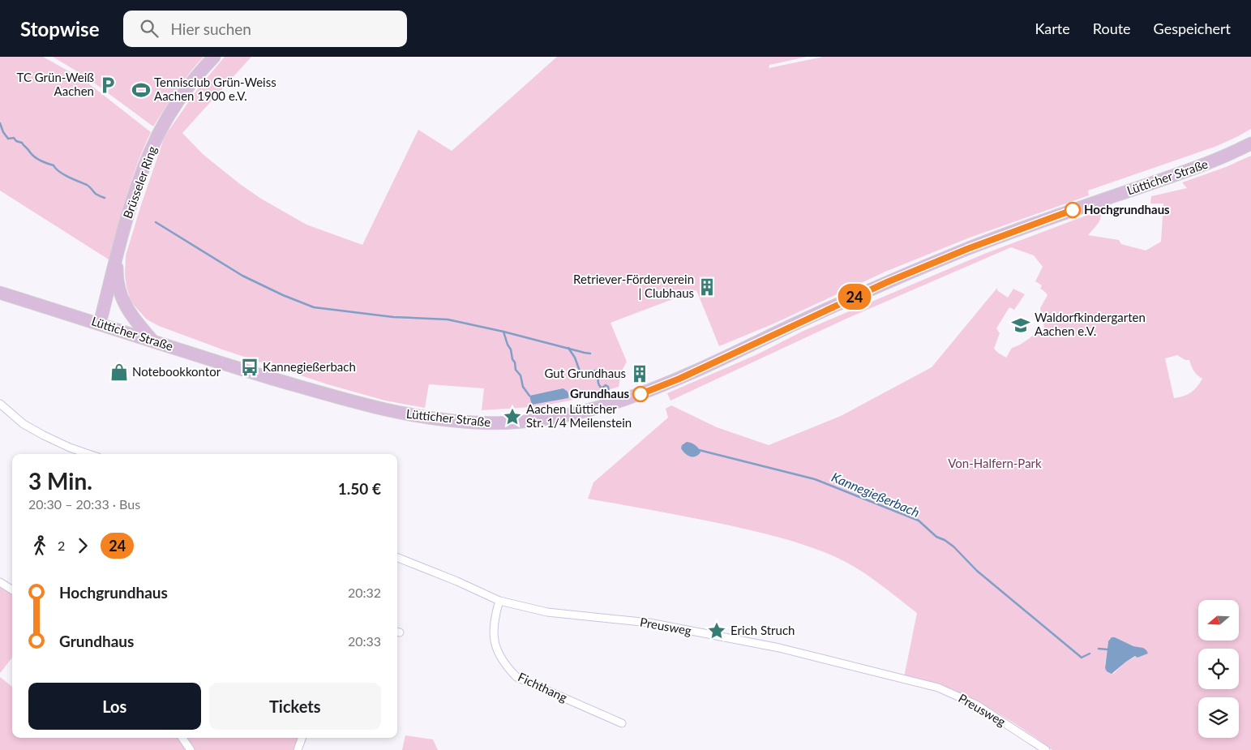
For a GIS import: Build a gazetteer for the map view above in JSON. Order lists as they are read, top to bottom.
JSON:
{
  "streets": {
    "main road": ["Lütticher Straße", "Brüsseler Ring"],
    "street": ["Preusweg", "Fichthang"]
  },
  "crossings": [
    ["Lütticher Straße", "Brüsseler Ring"],
    ["Preusweg", "Fichthang"]
  ],
  "water": ["Kannegießerbach"],
  "parks": ["Von-Halfern-Park"],
  "places": {
    "parking": ["TC Grün-Weiß Aachen"],
    "sports": ["Tennisclub Grün-Weiss Aachen 1900 e.V."],
    "other": ["Hochgrundhaus", "Grundhaus"],
    "building": ["Retriever-Förderverein | Clubhaus", "Gut Grundhaus"],
    "school or university": ["Waldorfkindergarten Aachen e.V."],
    "bus stop": ["Kannegießerbach"],
    "shop": ["Notebookkontor"],
    "place": ["Aachen Lütticher Str. 1/4 Meilenstein", "Erich Struch"]
  },
  "lines": ["bus line 24"],
  "north": "left",
  "page": {
    "header": "Stopwise",
    "search": "Hier suchen",
    "nav": ["Karte", "Route", "Gespeichert"],
    "on_map": "24",
    "heading": ["3 Min.", "20:30 – 20:33 · Bus", "1.50 €"],
    "legs": ["2", "24"],
    "list": [
      {
        "name": "Hochgrundhaus",
        "value": "20:32"
      },
      {
        "name": "Grundhaus",
        "value": "20:33"
      }
    ],
    "buttons": ["Los", "Tickets"]
  }
}
